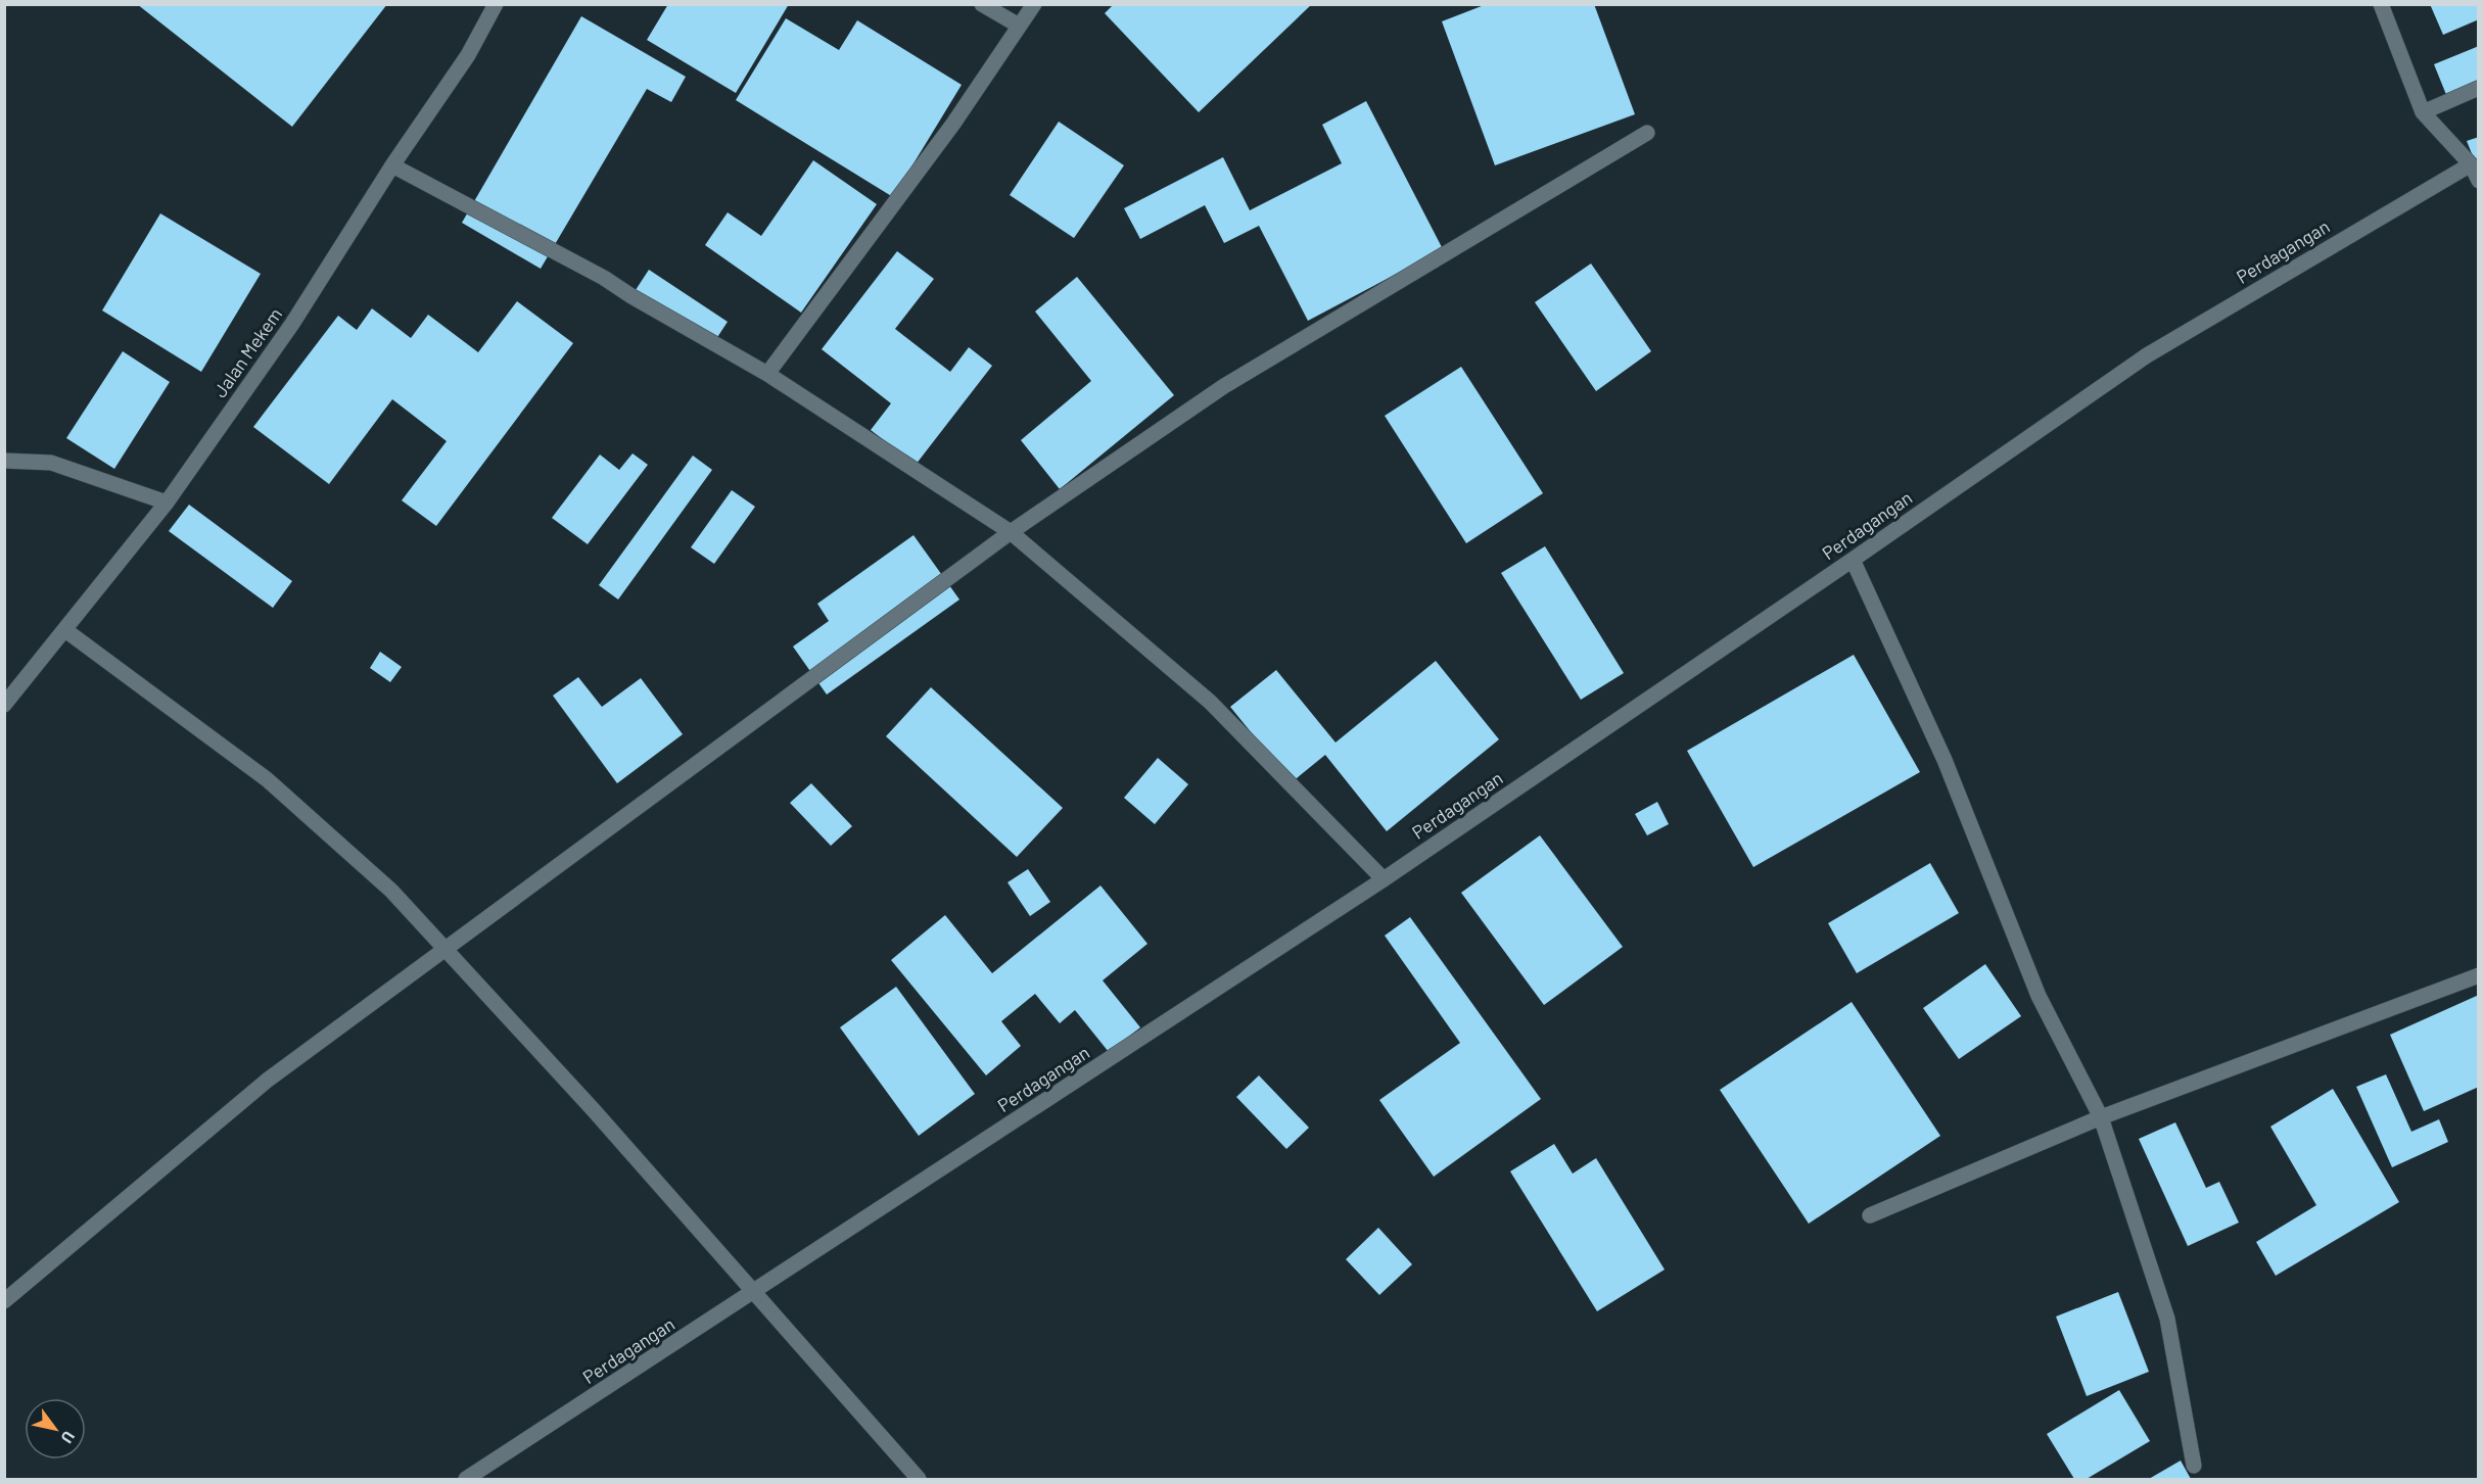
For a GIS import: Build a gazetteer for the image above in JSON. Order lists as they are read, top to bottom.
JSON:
{
  "streets": {
    "street": ["Perdagangan", "Jalan Mekem"]
  },
  "north": "bottom right"
}
